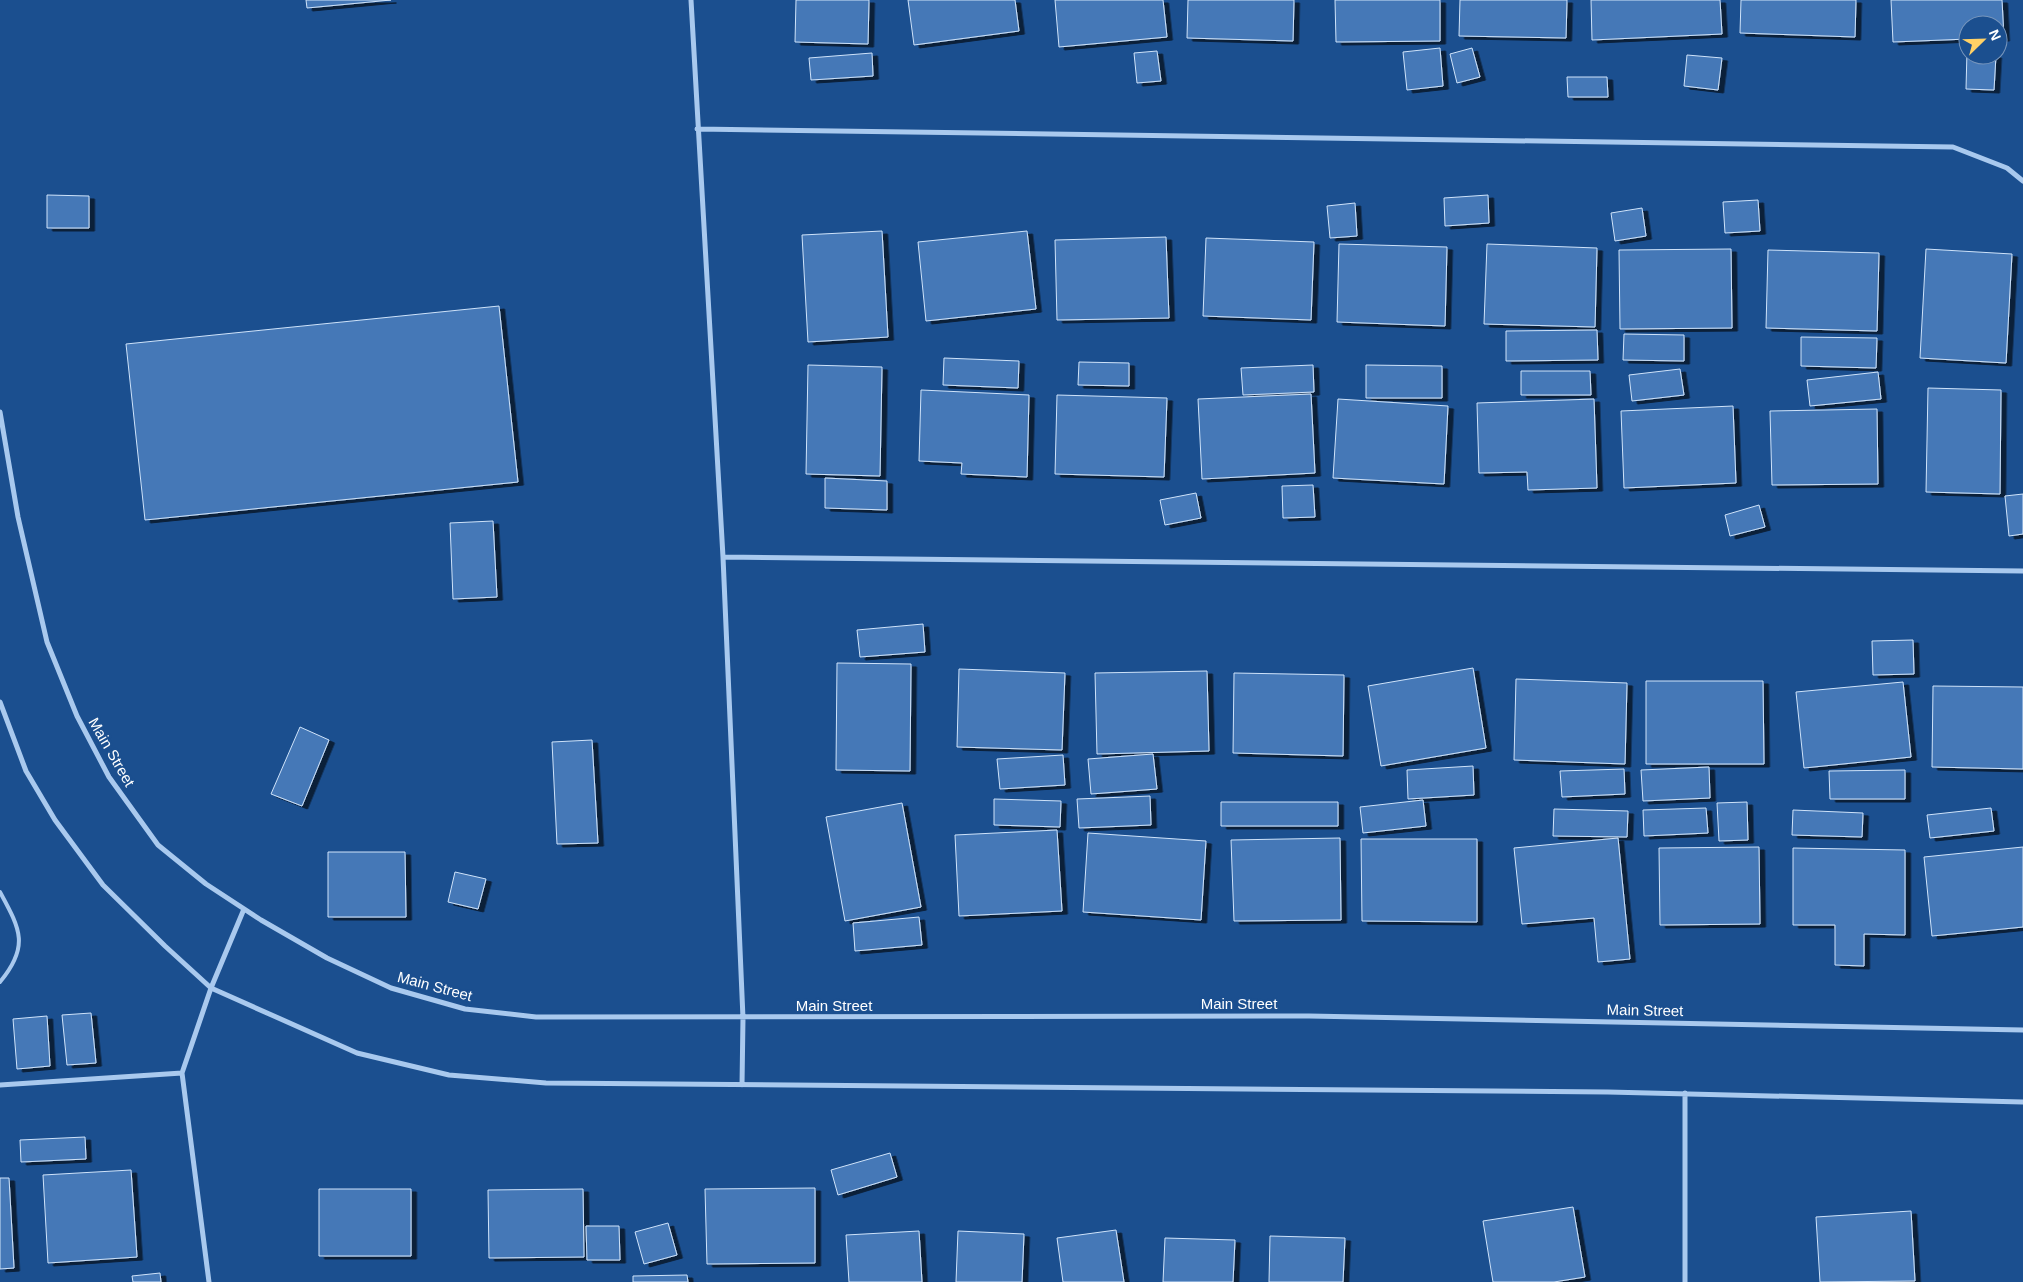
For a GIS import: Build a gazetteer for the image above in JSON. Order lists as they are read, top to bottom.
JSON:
{
  "streets": {
    "street": ["Main Street"]
  },
  "north": "top right"
}
